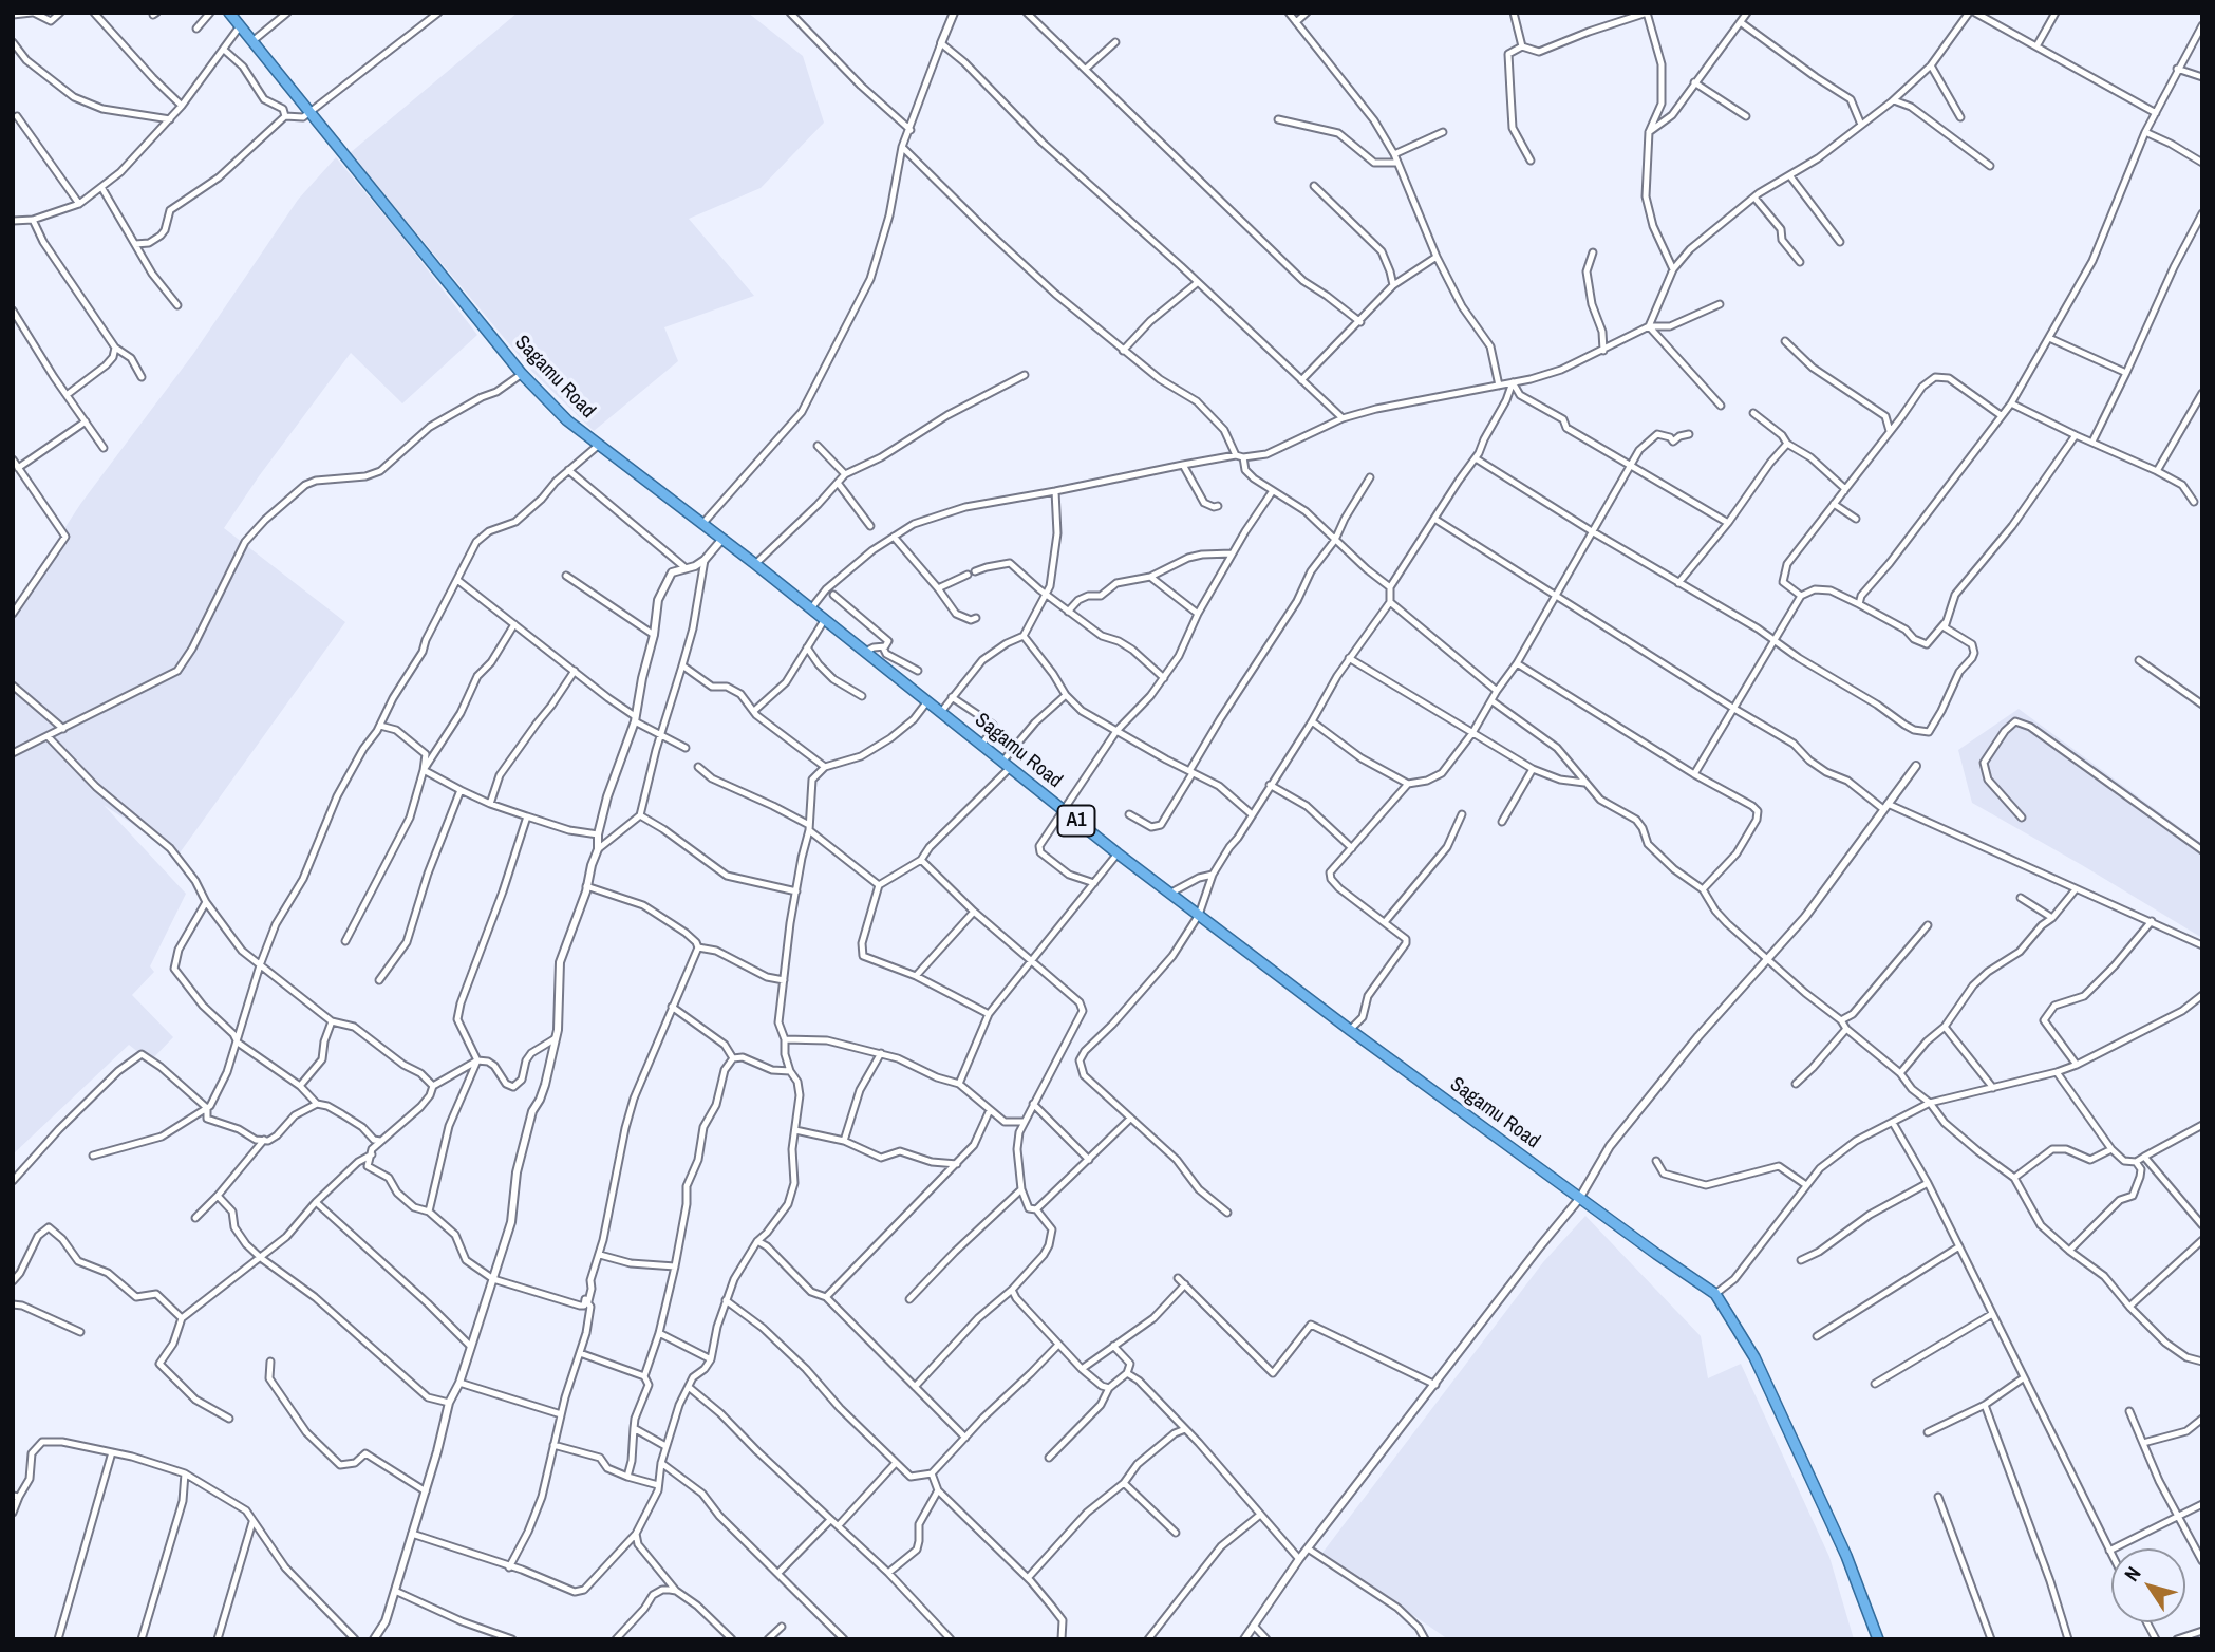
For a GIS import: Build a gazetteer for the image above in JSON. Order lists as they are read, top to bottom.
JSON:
{
  "streets": {
    "highway": ["Sagamu Road", "A1"]
  },
  "north": "top left"
}
